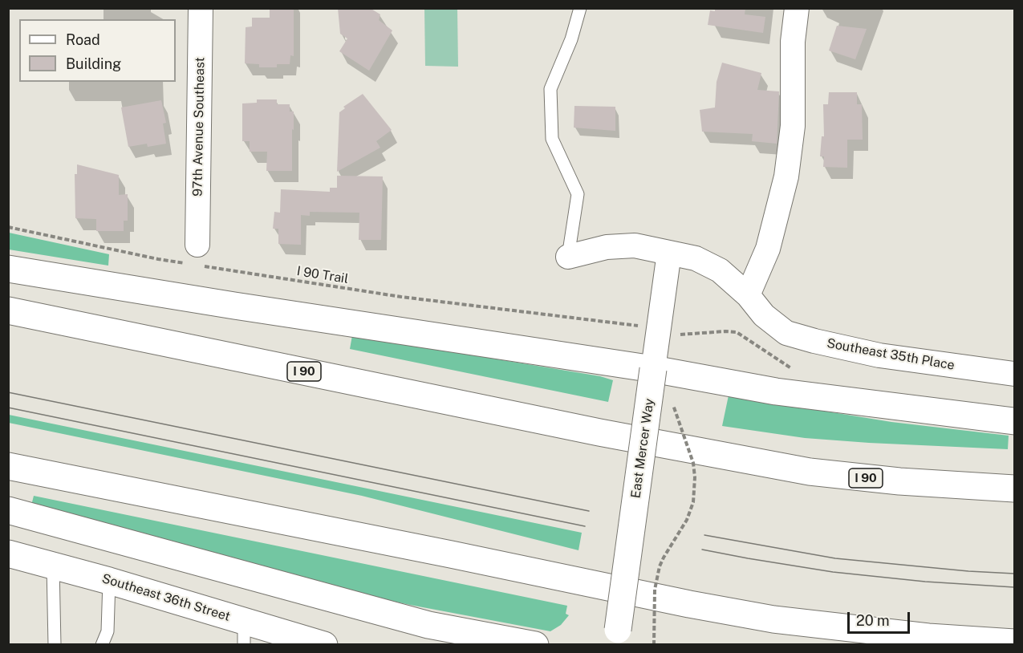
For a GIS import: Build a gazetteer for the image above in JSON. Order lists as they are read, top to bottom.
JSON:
{
  "streets": {
    "main road": ["I 90", "East Mercer Way", "Southeast 36th Street"],
    "street": ["97th Avenue Southeast", "Southeast 35th Place"],
    "path": ["I 90 Trail"]
  },
  "crossings": [
    ["97th Avenue Southeast", "I 90 Trail"],
    ["Southeast 35th Place", "East Mercer Way"]
  ],
  "legend": ["Road", "Building"],
  "scale_bar": "20 m"
}
